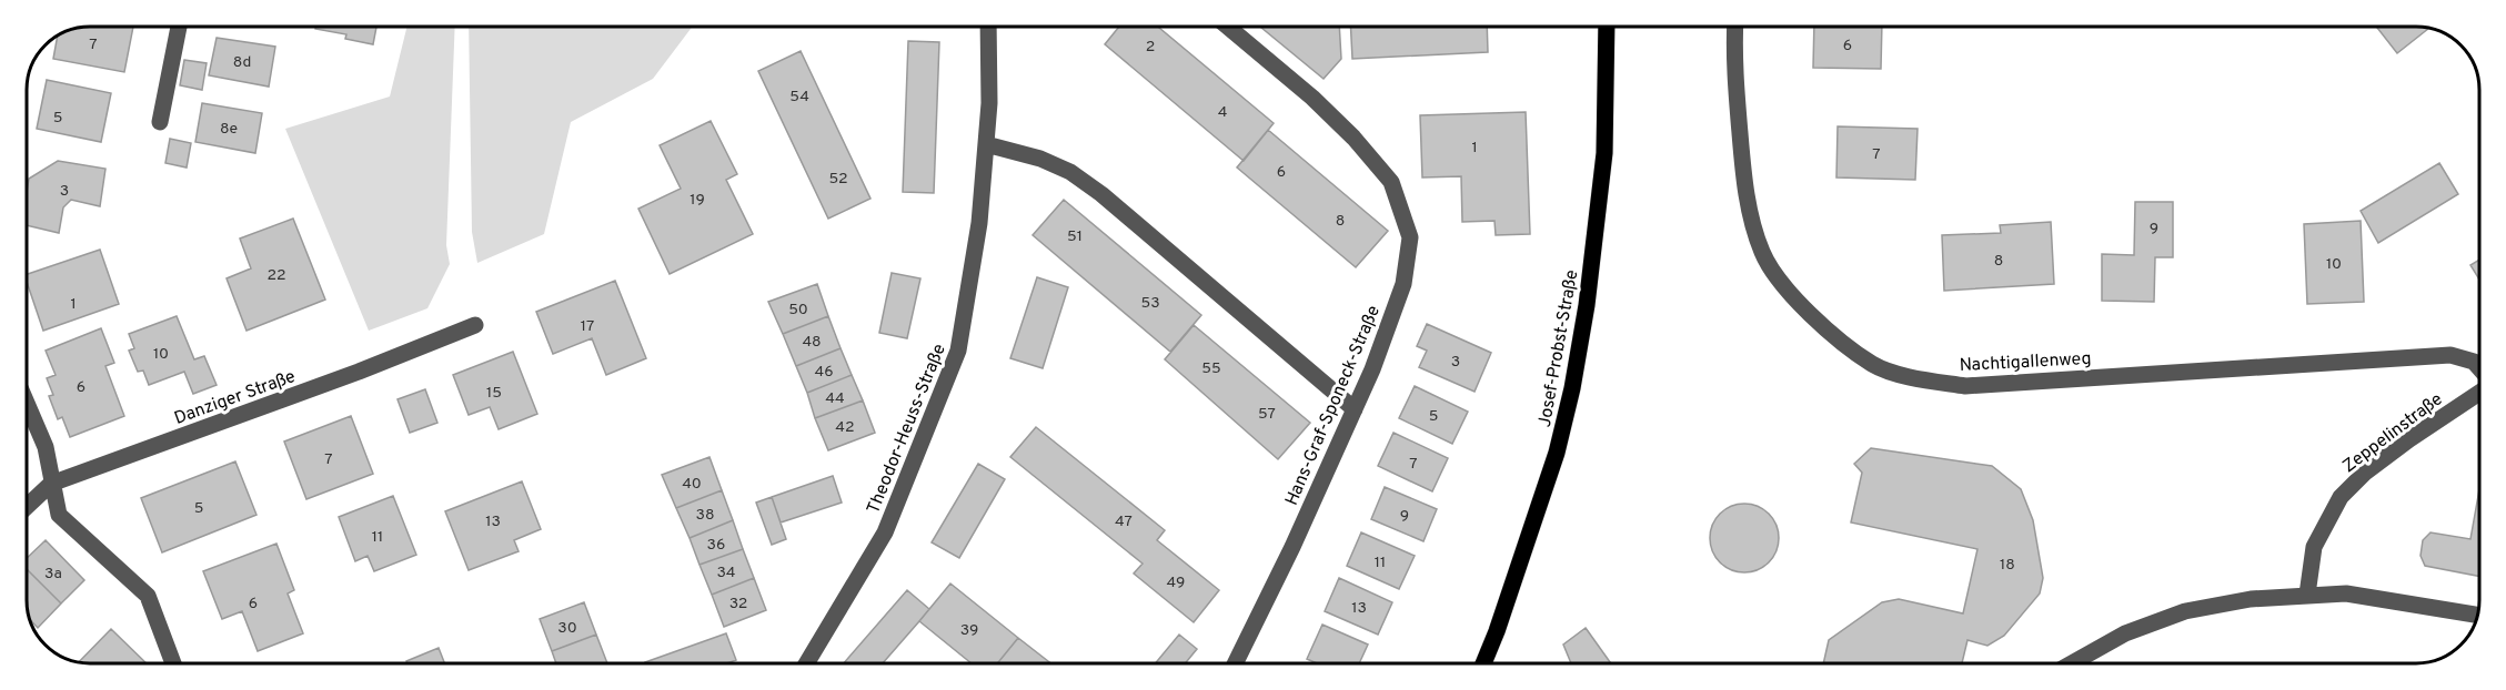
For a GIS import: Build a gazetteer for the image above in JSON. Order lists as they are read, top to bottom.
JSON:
{
  "streets": {
    "main road": ["Josef-Probst-Straße"],
    "street": [
      "Nachtigallenweg",
      "Danziger Straße",
      "Hans-Graf-Sponeck-Straße",
      "Theodor-Heuss-Straße",
      "Zeppelinstraße"
    ]
  },
  "house_numbers": [
    "7",
    "6",
    "2",
    "8d",
    "54",
    "4",
    "5",
    "8e",
    "1",
    "7",
    "6",
    "52",
    "3",
    "19",
    "8",
    "9",
    "51",
    "8",
    "10",
    "22",
    "53",
    "1",
    "50",
    "17",
    "48",
    "10",
    "3",
    "55",
    "46",
    "6",
    "15",
    "44",
    "57",
    "5",
    "42",
    "7",
    "7",
    "40",
    "5",
    "38",
    "9",
    "13",
    "47",
    "11",
    "36",
    "11",
    "18",
    "34",
    "3a",
    "49",
    "6",
    "32",
    "13",
    "30",
    "39"
  ]
}
